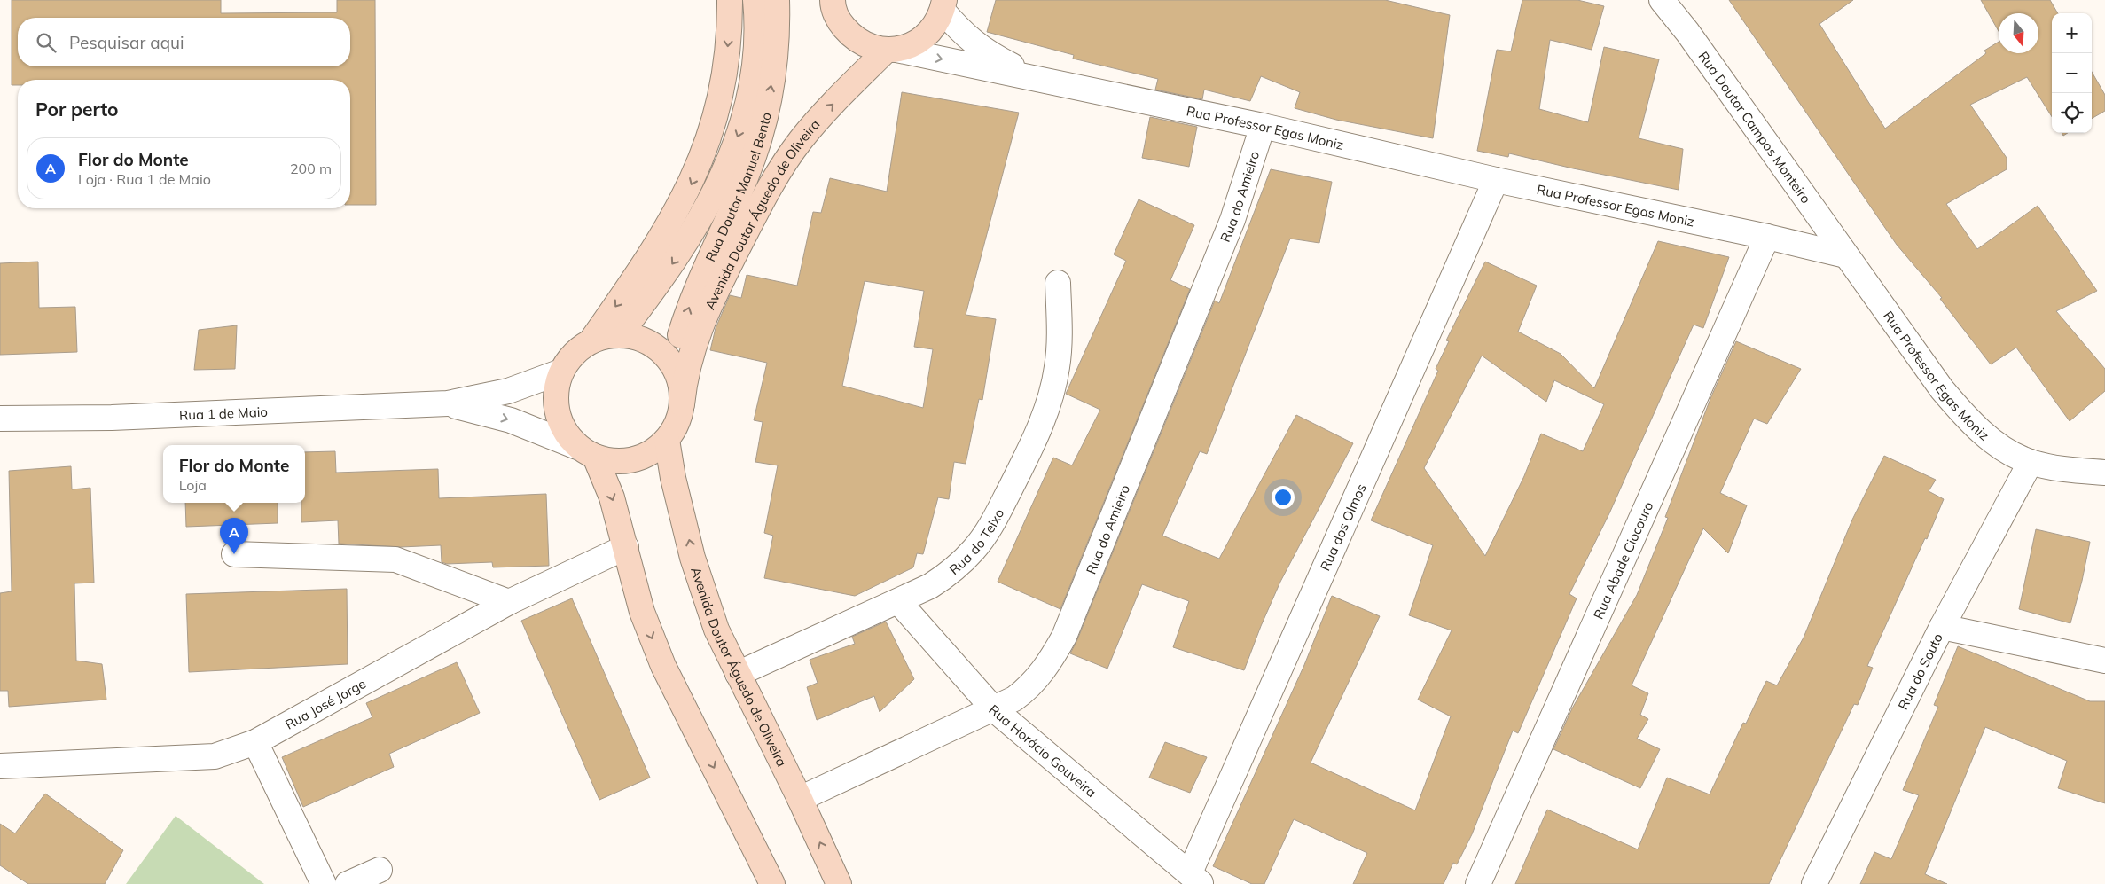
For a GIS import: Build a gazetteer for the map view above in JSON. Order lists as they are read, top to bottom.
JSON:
{
  "streets": {
    "street": [
      "Rua Doutor Campos Monteiro",
      "Rua Professor Egas Moniz",
      "Rua Doutor Manuel Bento",
      "Rua do Amieiro",
      "Avenida Doutor Águedo de Oliveira",
      "Rua 1 de Maio",
      "Rua dos Olmos",
      "Rua do Teixo",
      "Rua Abade Ciocouro",
      "Rua do Souto",
      "Rua José Jorge",
      "Rua Horácio Gouveira"
    ]
  },
  "crossings": [
    ["Rua Doutor Campos Monteiro", "Rua Professor Egas Moniz"],
    ["Rua Professor Egas Moniz", "Rua do Amieiro"],
    ["Rua Professor Egas Moniz", "Rua dos Olmos"],
    ["Rua Professor Egas Moniz", "Rua Abade Ciocouro"],
    ["Rua Professor Egas Moniz", "Rua do Souto"],
    ["Rua Doutor Manuel Bento", "Avenida Doutor Águedo de Oliveira"],
    ["Rua do Amieiro", "Avenida Doutor Águedo de Oliveira"],
    ["Rua do Amieiro", "Rua Horácio Gouveira"],
    ["Avenida Doutor Águedo de Oliveira", "Rua do Teixo"],
    ["Rua dos Olmos", "Rua Horácio Gouveira"],
    ["Rua do Teixo", "Rua Horácio Gouveira"]
  ],
  "north": "bottom",
  "page": {
    "map_buttons": ["+", "−"],
    "search": "Pesquisar aqui",
    "heading": "Por perto",
    "list": [
      {
        "mark": "A",
        "name": "Flor do Monte",
        "note": "Loja · Rua 1 de Maio",
        "value": "200 m"
      }
    ],
    "popup": ["Flor do Monte", "Loja"],
    "pins": "A"
  }
}
